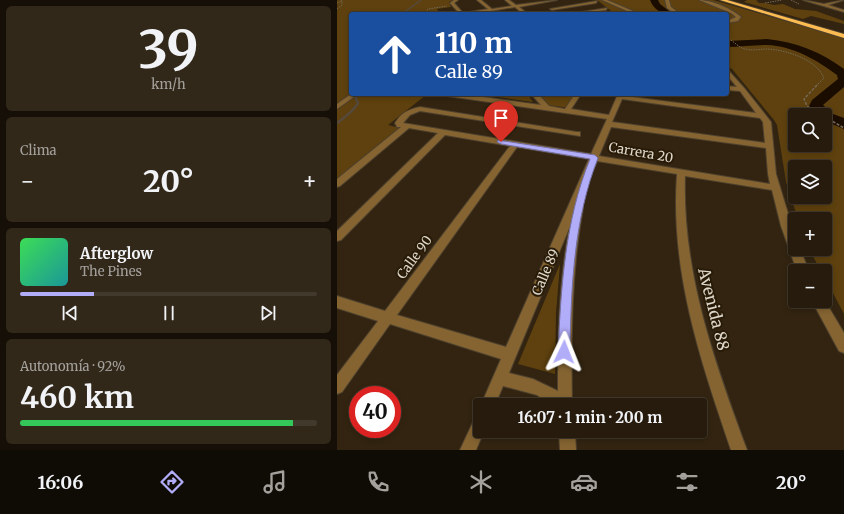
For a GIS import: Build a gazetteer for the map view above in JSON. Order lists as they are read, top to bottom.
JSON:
{
  "streets": {
    "street": [
      "Carrera 20",
      "Calle 90",
      "Calle 89",
      "Avenida 88"
    ]
  },
  "crossings": [
    ["Carrera 20", "Calle 90"],
    ["Carrera 20", "Calle 89"],
    ["Carrera 20", "Avenida 88"]
  ],
  "page": {
    "tile": [
      ["39", "km/h"],
      "Clima",
      ["Autonomía · 92%", "460 km"]
    ],
    "turn": ["110 m", "Calle 89"],
    "map_buttons": ["+", "−"],
    "heat": ["−", "20°", "+"],
    "song": ["Afterglow", "The Pines"],
    "limit": "40",
    "trip": "16:07 · 1 min · 200 m",
    "tabs": ["16:06", "20°"]
  }
}
